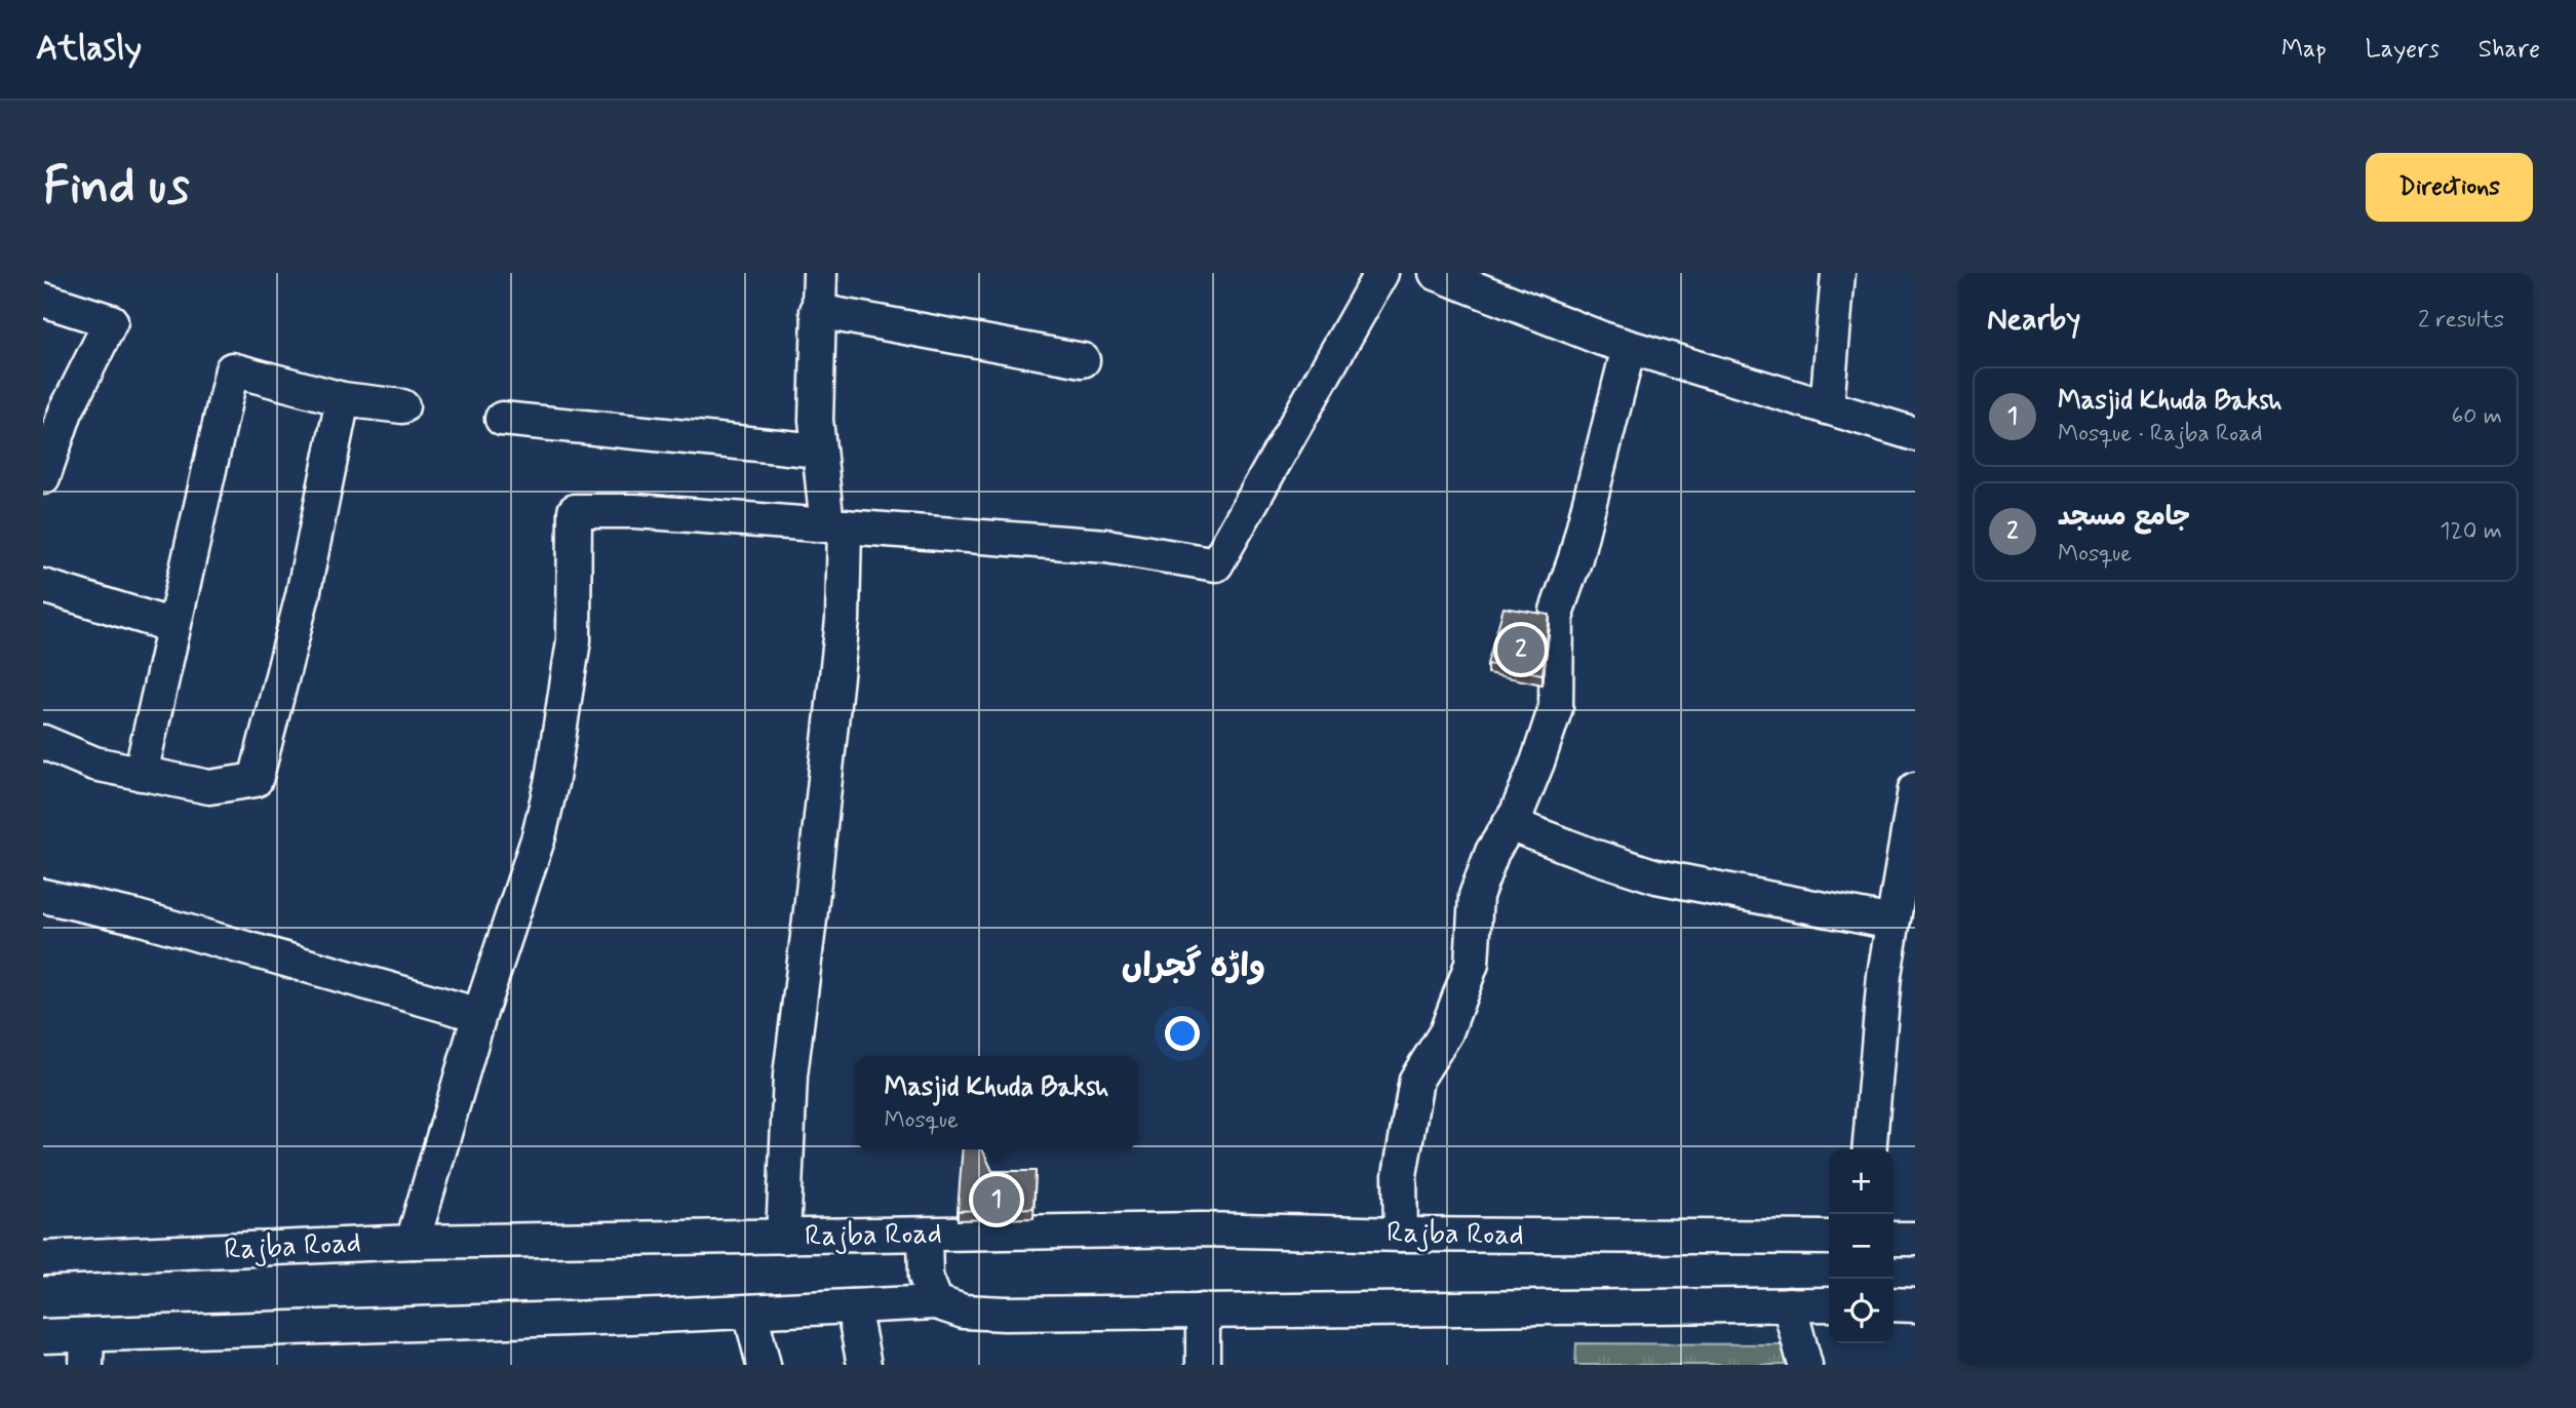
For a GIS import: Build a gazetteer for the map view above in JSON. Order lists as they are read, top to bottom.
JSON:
{
  "streets": {
    "street": ["Rajba Road"]
  },
  "districts": ["واڑہ گجراں"],
  "page": {
    "header": "Atlasly",
    "nav": ["Map", "Layers", "Share"],
    "buttons": "Directions",
    "title": "Find us",
    "heading": ["Nearby", "2 results"],
    "list": [
      {
        "mark": "1",
        "name": "Masjid Khuda Baksh",
        "note": "Mosque · Rajba Road",
        "value": "60 m"
      },
      {
        "mark": "2",
        "name": "جامع مسجد",
        "note": "Mosque",
        "value": "120 m"
      }
    ],
    "pins": ["2", "1"],
    "popup": ["Masjid Khuda Baksh", "Mosque"],
    "map_buttons": ["+", "−"]
  }
}
